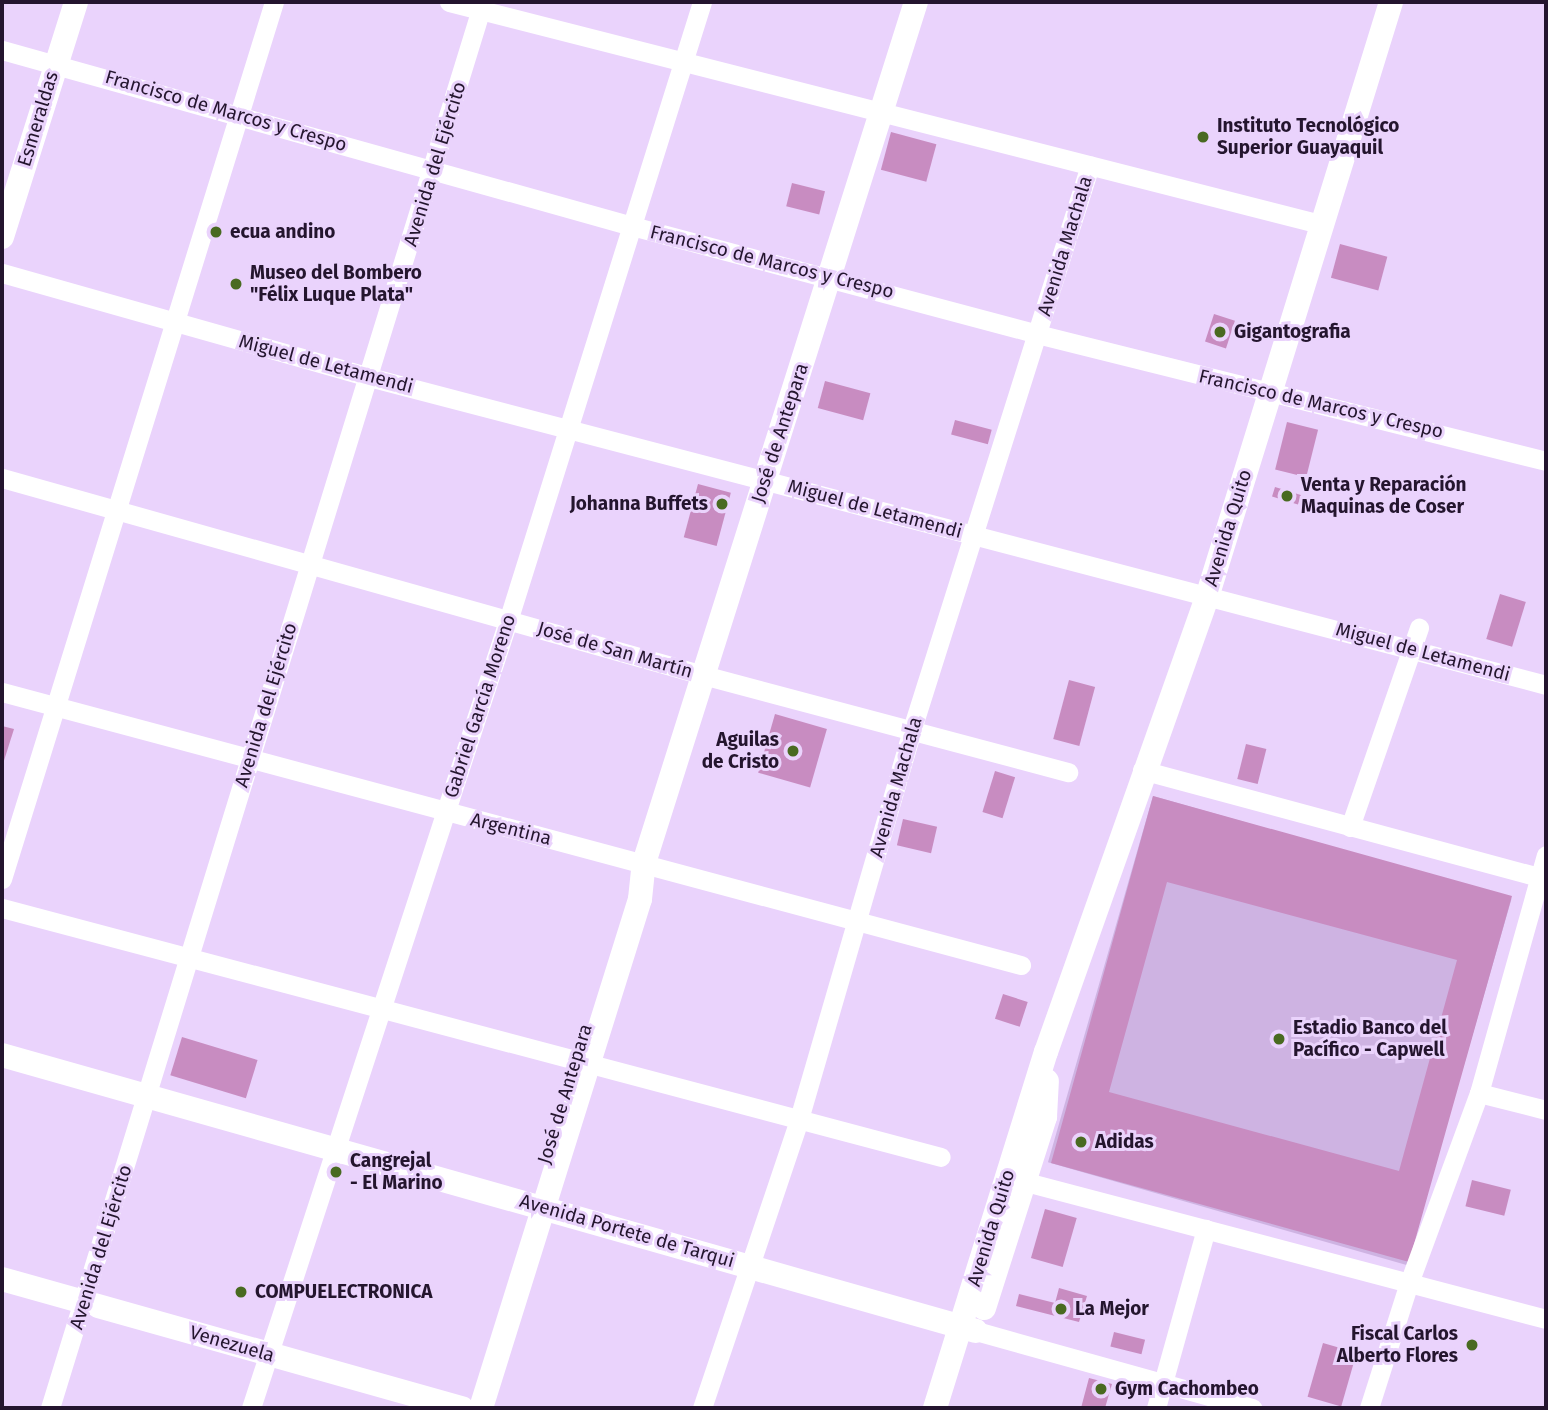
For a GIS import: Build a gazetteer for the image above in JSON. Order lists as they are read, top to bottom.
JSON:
{
  "streets": {
    "main road": [
      "Esmeraldas",
      "José de Antepara",
      "Avenida Quito",
      "Avenida Portete de Tarqui",
      "Venezuela"
    ],
    "street": [
      "Francisco de Marcos y Crespo",
      "Avenida del Ejército",
      "Avenida Machala",
      "Miguel de Letamendi",
      "José de San Martín",
      "Gabriel García Moreno",
      "Argentina"
    ]
  },
  "crossings": [
    ["Francisco de Marcos y Crespo", "Esmeraldas"],
    ["Francisco de Marcos y Crespo", "Avenida del Ejército"],
    ["Francisco de Marcos y Crespo", "Avenida Machala"],
    ["Francisco de Marcos y Crespo", "José de Antepara"],
    ["Francisco de Marcos y Crespo", "Avenida Quito"],
    ["Francisco de Marcos y Crespo", "Gabriel García Moreno"],
    ["Avenida del Ejército", "Miguel de Letamendi"],
    ["Avenida del Ejército", "José de San Martín"],
    ["Avenida del Ejército", "Argentina"],
    ["Avenida del Ejército", "Avenida Portete de Tarqui"],
    ["Avenida del Ejército", "Venezuela"],
    ["Avenida Machala", "Miguel de Letamendi"],
    ["Avenida Machala", "José de San Martín"],
    ["Avenida Machala", "Argentina"],
    ["Avenida Machala", "Avenida Portete de Tarqui"],
    ["Miguel de Letamendi", "José de Antepara"],
    ["Miguel de Letamendi", "Avenida Quito"],
    ["Miguel de Letamendi", "Gabriel García Moreno"],
    ["José de Antepara", "José de San Martín"],
    ["José de Antepara", "Argentina"],
    ["José de Antepara", "Avenida Portete de Tarqui"],
    ["José de Antepara", "Venezuela"],
    ["Avenida Quito", "Avenida Portete de Tarqui"],
    ["José de San Martín", "Gabriel García Moreno"],
    ["Gabriel García Moreno", "Argentina"],
    ["Gabriel García Moreno", "Avenida Portete de Tarqui"],
    ["Gabriel García Moreno", "Venezuela"]
  ],
  "places": [
    "Instituto Tecnológico Superior Guayaquil",
    "ecua andino",
    "Museo del Bombero \"Félix Luque Plata\"",
    "Gigantografia",
    "Venta y Reparación Maquinas de Coser",
    "Johanna Buffets",
    "Aguilas de Cristo",
    "Estadio Banco del Pacífico - Capwell",
    "Adidas",
    "Cangrejal - El Marino",
    "COMPUELECTRONICA",
    "La Mejor",
    "Fiscal Carlos Alberto Flores",
    "Gym Cachombeo"
  ]
}
